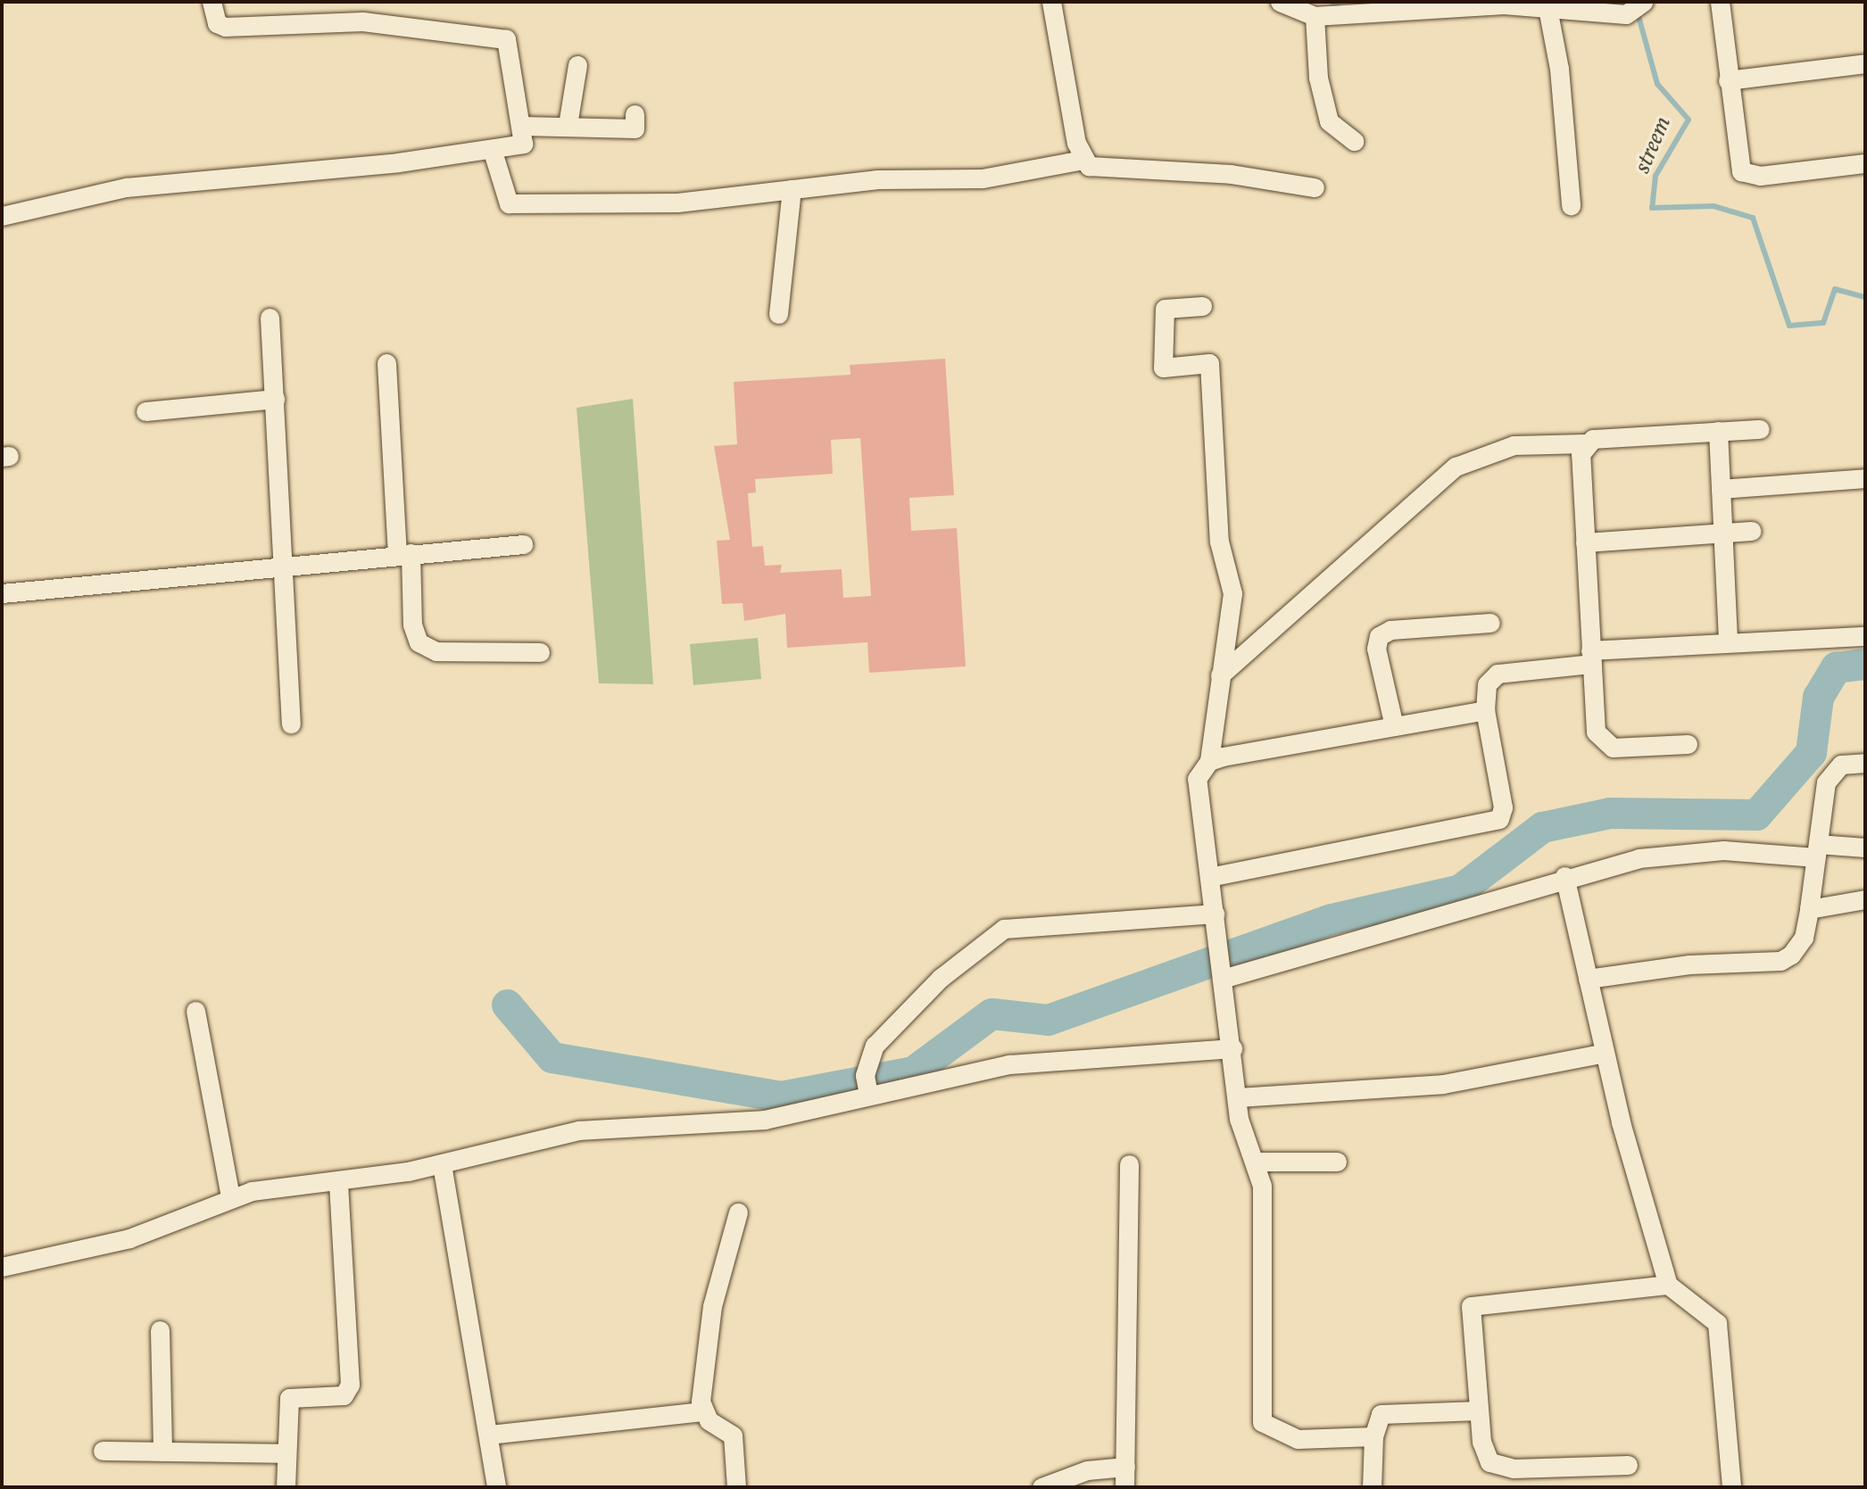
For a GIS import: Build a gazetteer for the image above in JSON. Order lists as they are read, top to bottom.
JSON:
{
  "water": ["streem"]
}
